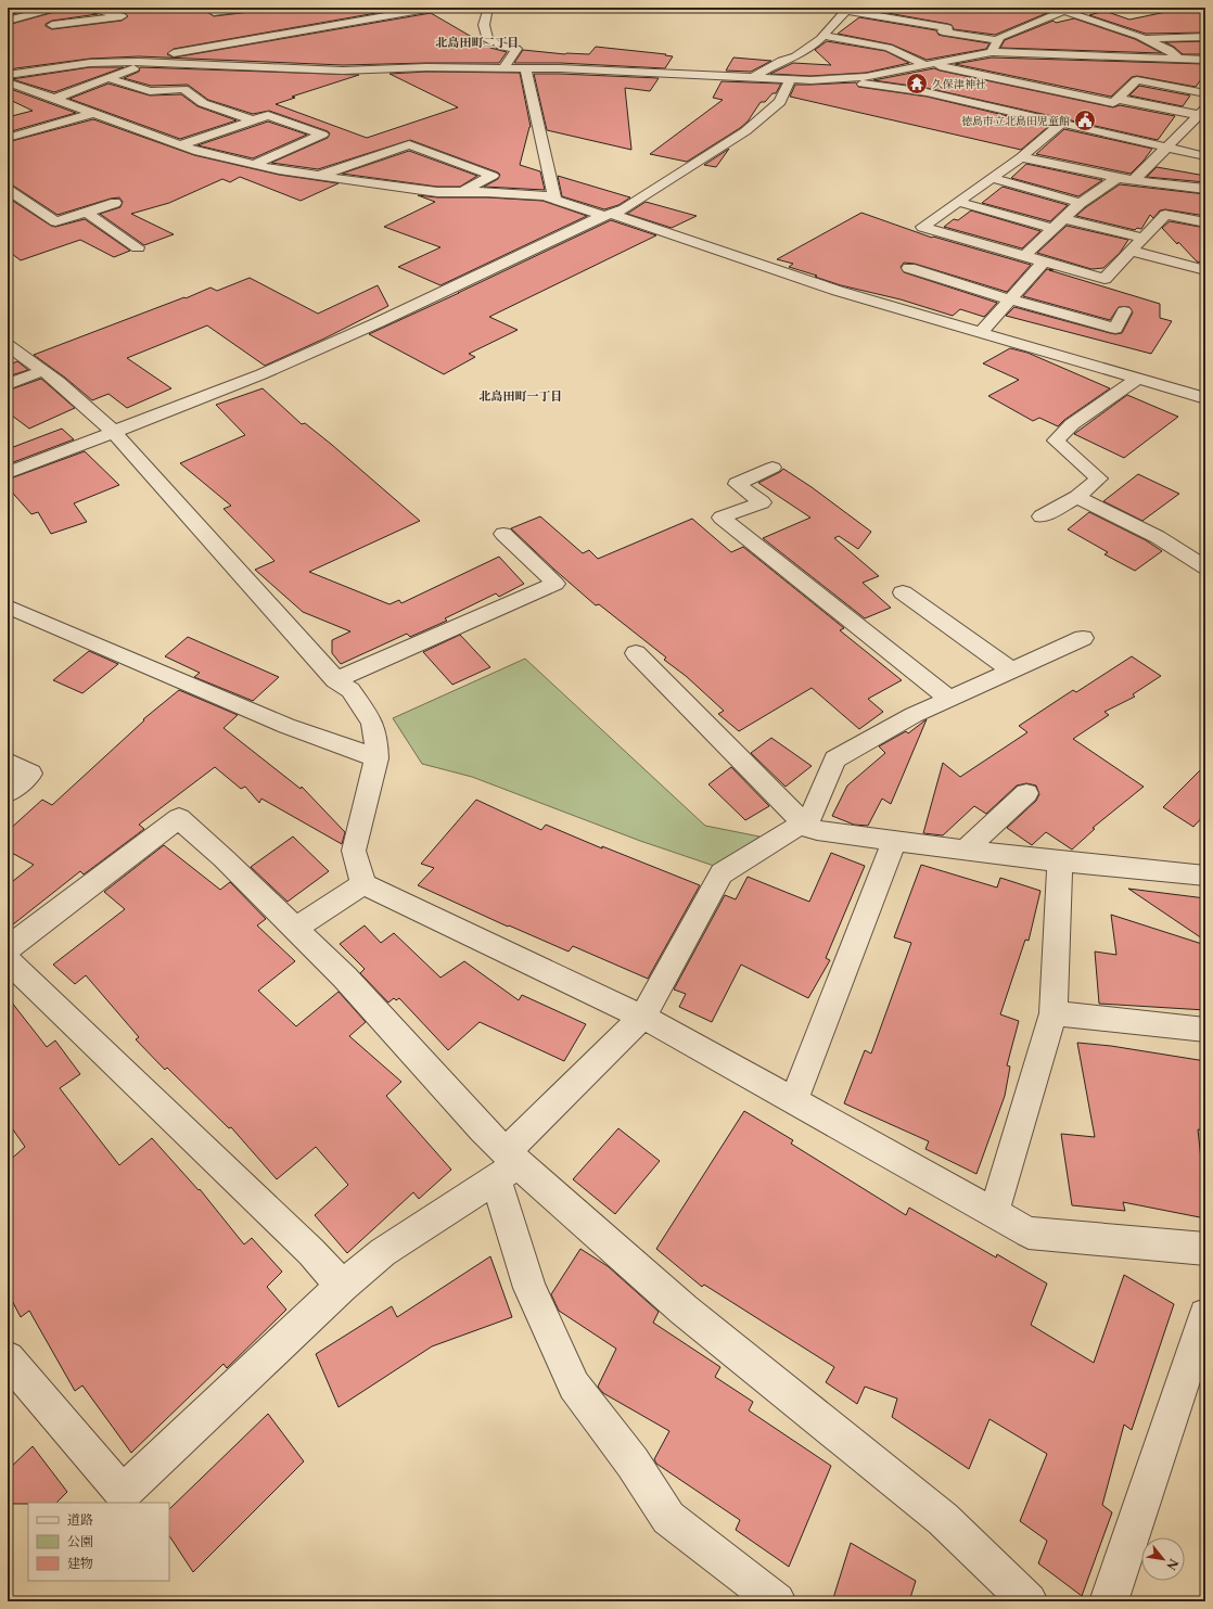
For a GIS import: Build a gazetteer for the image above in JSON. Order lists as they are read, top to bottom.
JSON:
{
  "districts": ["北島田町二丁目", "北島田町一丁目"],
  "places": {
    "temple": ["久保津神社"],
    "public building": ["徳島市立北島田児童館"]
  },
  "legend": ["道路", "公園", "建物"],
  "north": "bottom right"
}
